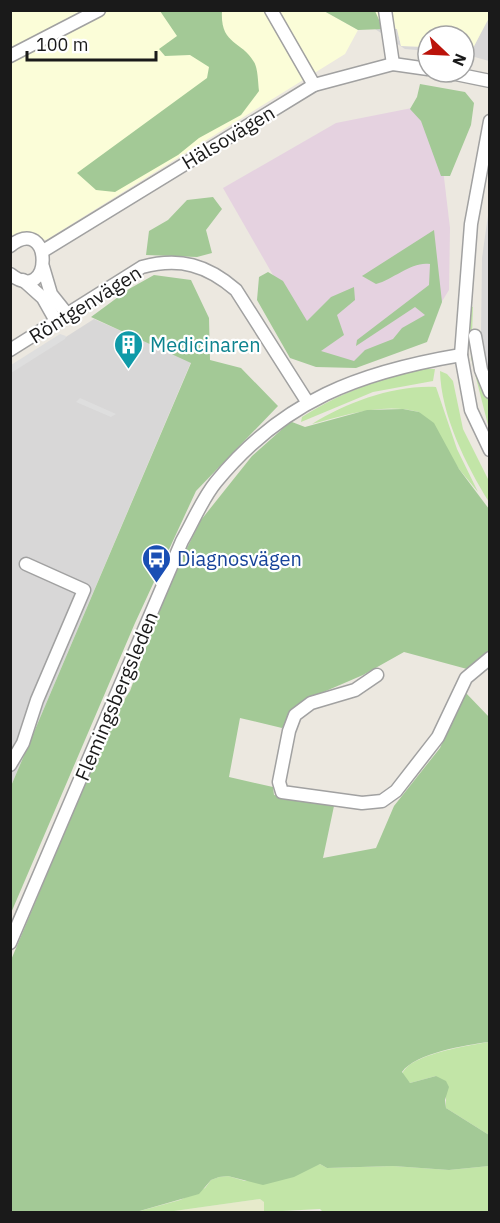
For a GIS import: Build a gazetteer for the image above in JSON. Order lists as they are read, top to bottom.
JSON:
{
  "streets": {
    "street": ["Hälsovägen", "Röntgenvägen", "Flemingsbergsleden"]
  },
  "crossings": [
    ["Röntgenvägen", "Flemingsbergsleden"]
  ],
  "places": {
    "building": ["Medicinaren"],
    "bus stop": ["Diagnosvägen"]
  },
  "scale_bar": "100 m",
  "north": "bottom right"
}
